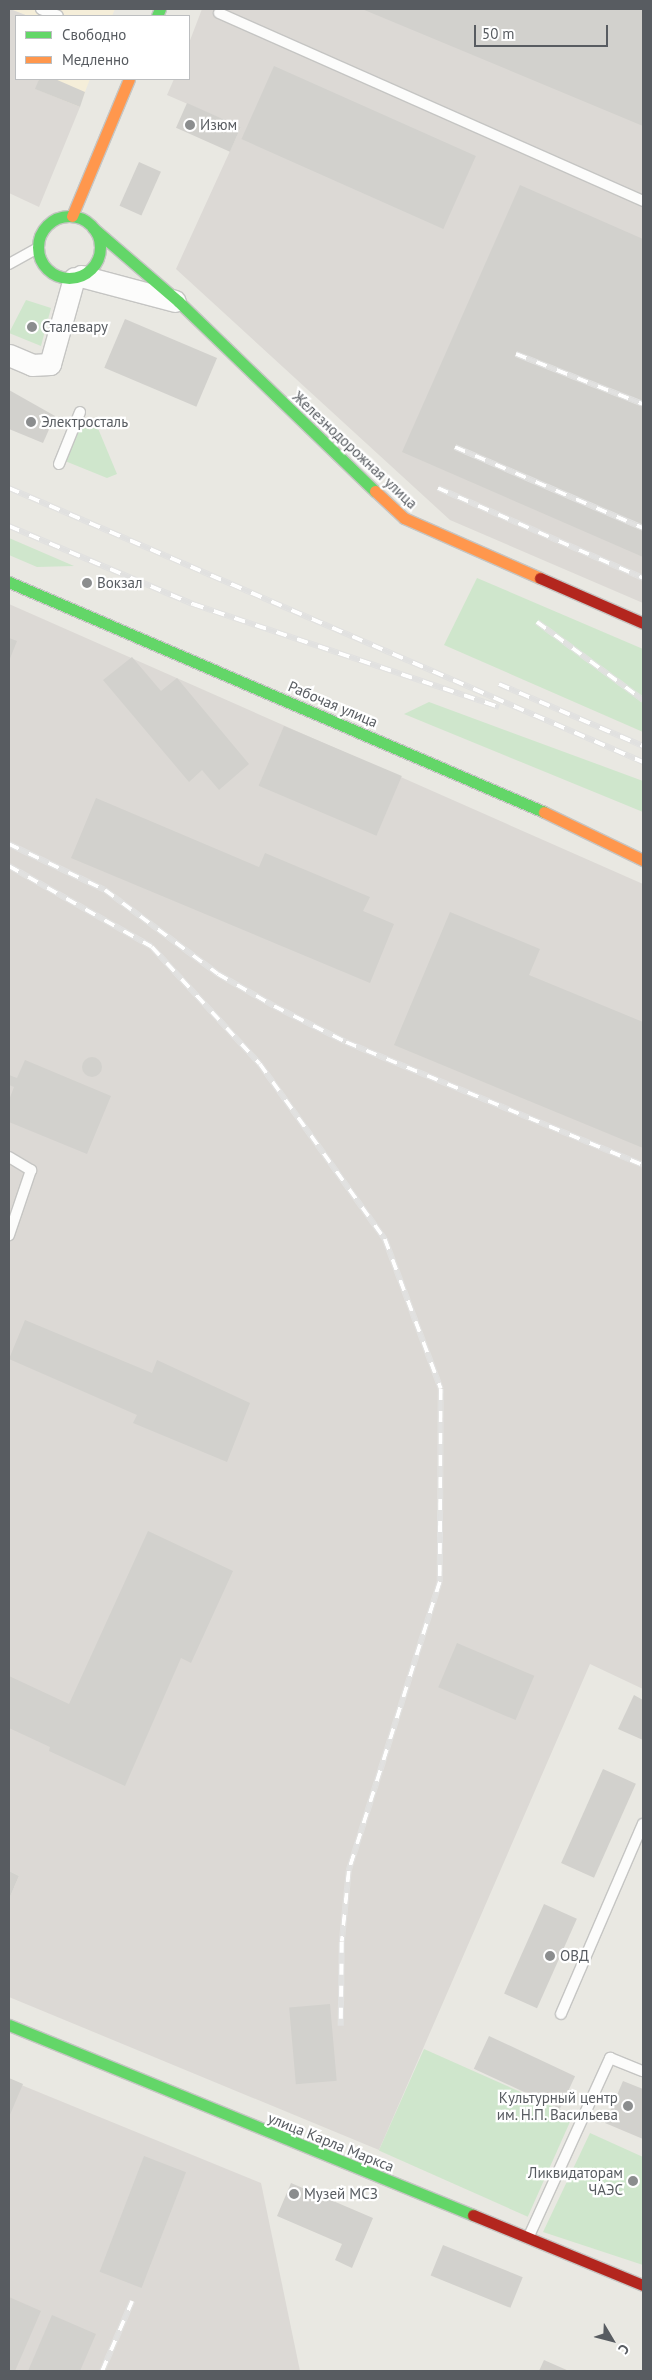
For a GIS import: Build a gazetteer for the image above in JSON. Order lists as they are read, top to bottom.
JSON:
{
  "streets": {
    "street": ["Железнодорожная улица", "Рабочая улица", "улица Карла Маркса"]
  },
  "places": [
    "Изюм",
    "Сталевару",
    "Электросталь",
    "Вокзал",
    "ОВД",
    "Культурный центр им. Н.П. Васильева",
    "Ликвидаторам ЧАЭС",
    "Музей МСЗ"
  ],
  "legend": ["Свободно", "Медленно"],
  "scale_bar": "50 m",
  "north": "bottom right"
}
